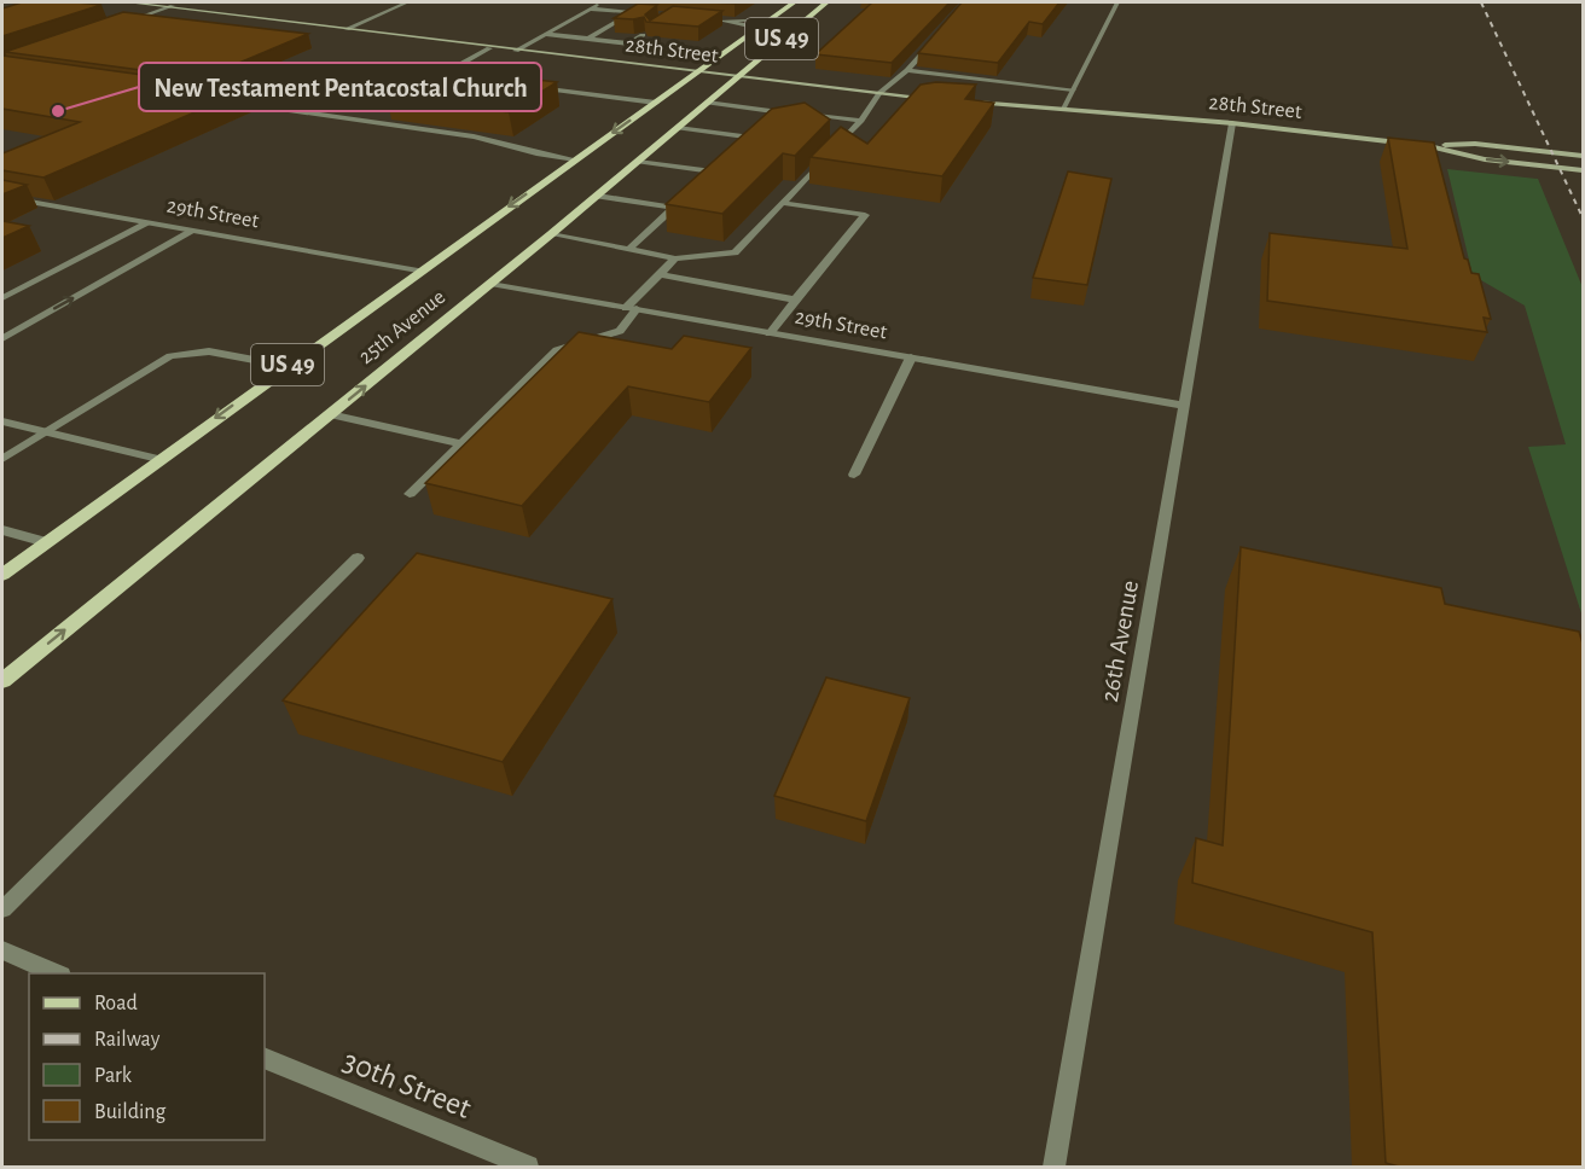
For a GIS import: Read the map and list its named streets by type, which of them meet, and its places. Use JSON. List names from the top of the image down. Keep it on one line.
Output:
{"streets":{"main road":["US 49","28th Street","25th Avenue"],"street":["29th Street","26th Avenue","30th Street"]},"crossings":[["28th Street","25th Avenue"],["28th Street","26th Avenue"],["29th Street","25th Avenue"],["29th Street","26th Avenue"]],"places":["New Testament Pentacostal Church"],"legend":["Road","Railway","Park","Building"]}
